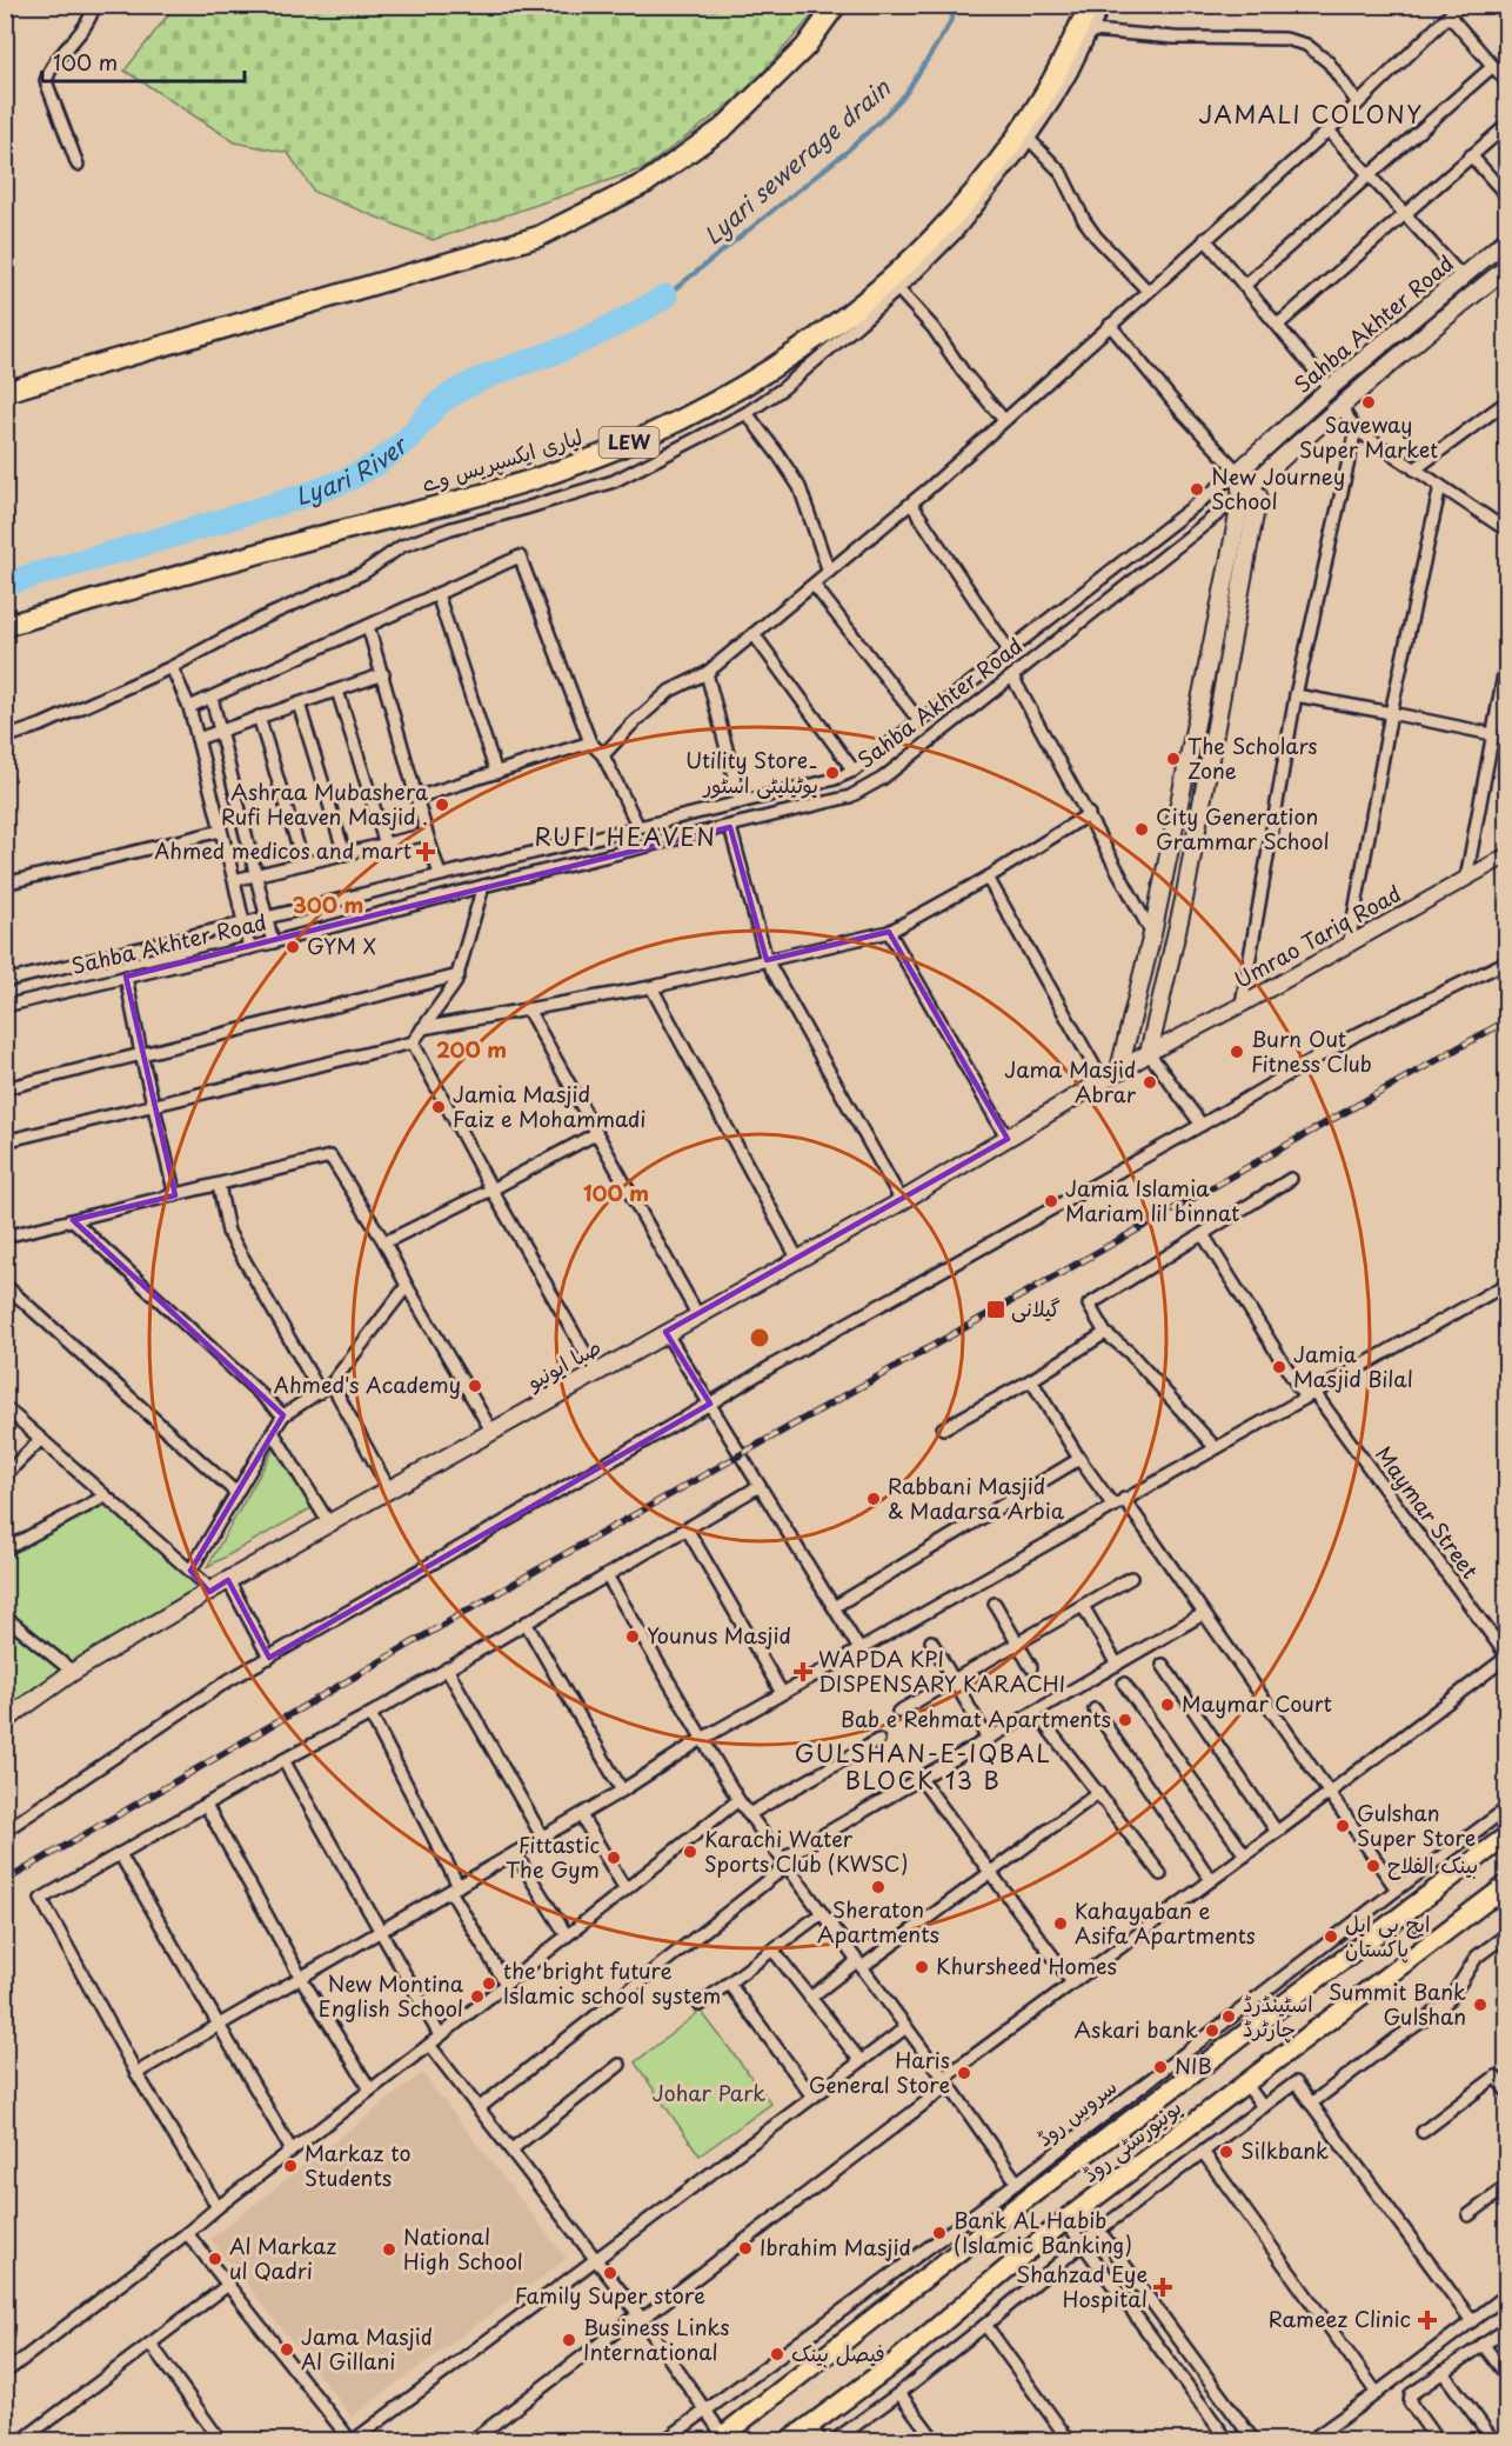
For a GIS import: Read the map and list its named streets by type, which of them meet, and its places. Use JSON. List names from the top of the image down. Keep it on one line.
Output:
{"streets":{"highway":["LEW","لیاری ایکسپریس وے"],"main road":["Sahba Akhter Road","صبا ایونیو","یونیورسٹی روڈ"],"street":["Umrao Tariq Road","Maymar Street","سروس روڈ"]},"crossings":[["Umrao Tariq Road","صبا ایونیو"]],"districts":["JAMALI COLONY","RUFI HEAVEN","GULSHAN-E-IQBAL BLOCK 13 B"],"water":["Lyari sewerage drain","Lyari River"],"parks":["Johar Park"],"places":{"other":["Saveway Super Market","New Journey School","The Scholars Zone","Utility Store۔ یوٹیلیٹی اسٹور","Ashraa Mubashera Rufi Heaven Masjid .","City Generation Grammar School","GYM X","Burn Out Fitness Club","Jama Masjid Abrar","Jamia Masjid Faiz e Mohammadi","Jamia Islamia Mariam lil binnat","Jamia Masjid Bilal","Ahmed's Academy","Rabbani Masjid & Madarsa Arbia","Younus Masjid","Maymar Court","Bab e Rehmat Apartments","Gulshan Super Store","Karachi Water Sports Club (KWSC)","Fittastic The Gym","بینک الفلاح","Sheraton Apartments","Kahayaban e Asifa Apartments","ایچ بی ایل پاکستان","Khursheed Homes","the bright future Islamic school system","New Montina English School","Summit Bank Gulshan","اسٹینڈرڈ چارٹرڈ","Askari bank","NIB","Haris General Store","Silkbank","Markaz to Students","Bank AL Habib (Islamic Banking)","Ibrahim Masjid","National High School","Al Markaz ul Qadri","Family Super store","Business Links International","Jama Masjid Al Gillani","فیصل بینک"],"health":["Ahmed medicos and mart","WAPDA KPI DISPENSARY KARACHI","Shahzad Eye Hospital","Rameez Clinic"],"transit":["گیلانی"]},"scale_bar":"100 m","rings":["300 m","200 m","100 m"]}
